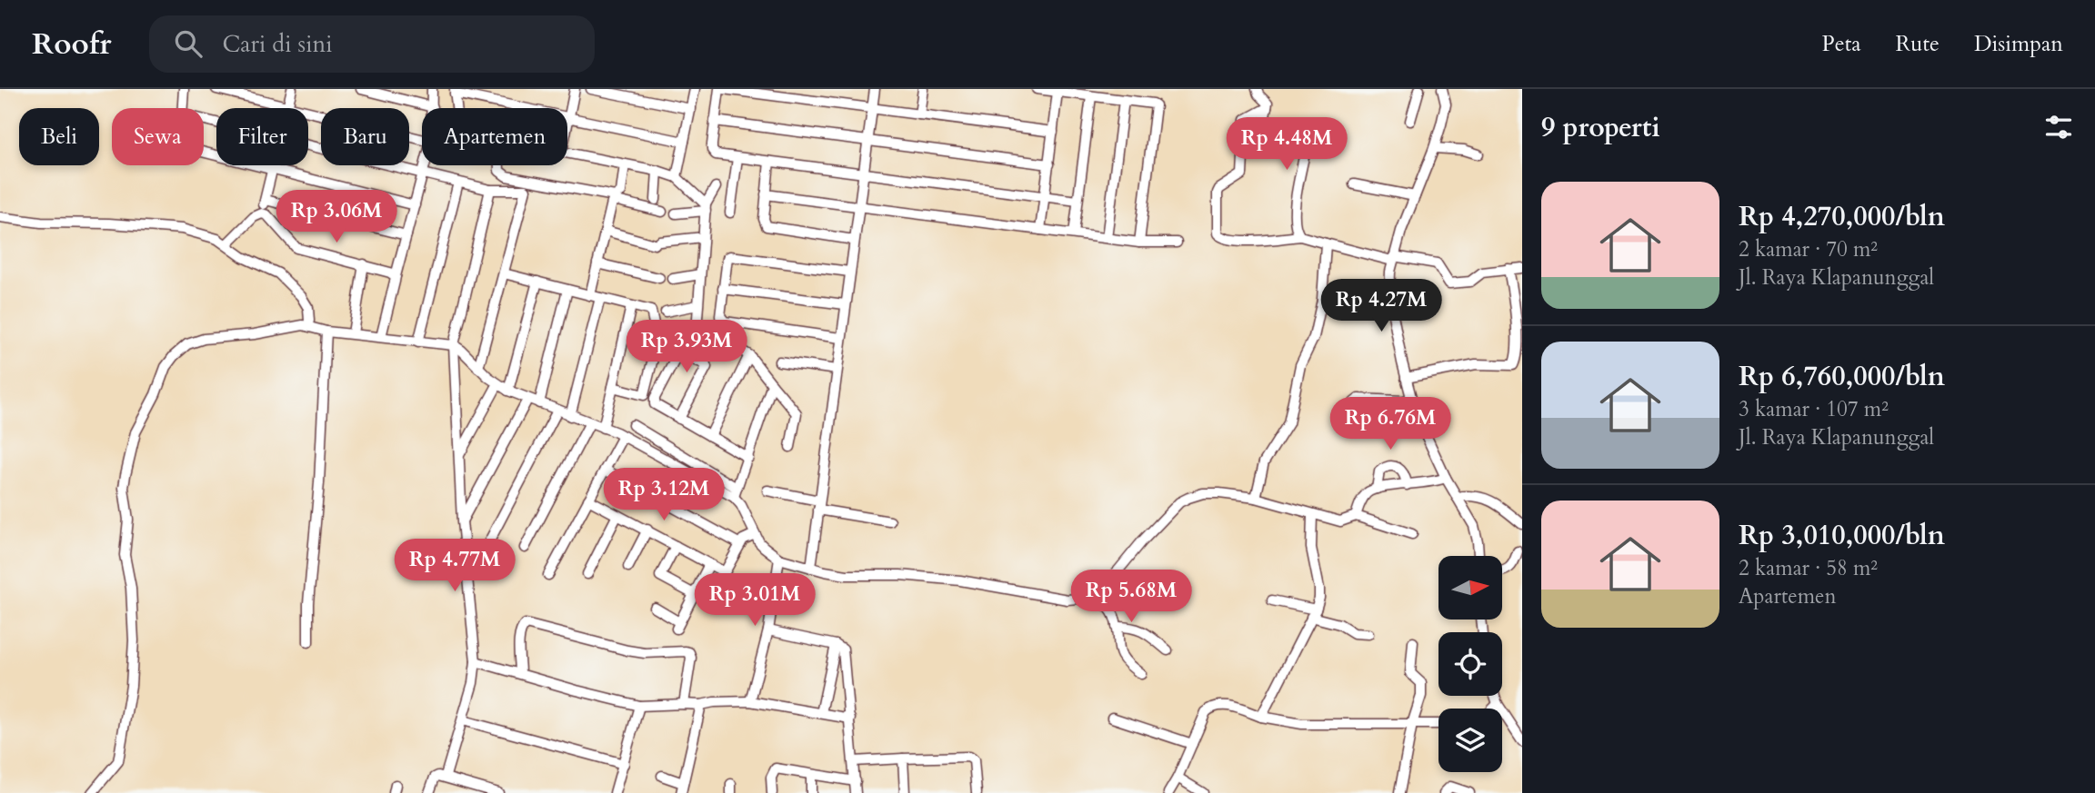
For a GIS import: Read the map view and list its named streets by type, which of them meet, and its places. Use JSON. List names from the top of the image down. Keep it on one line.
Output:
{"north":"right","page":{"header":"Roofr","search":"Cari di sini","nav":["Peta","Rute","Disimpan"],"heading":"9 properti","chip":["Beli","Sewa","Filter","Baru","Apartemen"],"price":["Rp 4.48M","Rp 3.06M","Rp 4.27M","Rp 3.93M","Rp 6.76M","Rp 3.12M","Rp 4.77M","Rp 5.68M","Rp 3.01M"],"list":[{"name":"Rp 4,270,000/bln","note":"2 kamar · 70 m² · Jl. Raya Klapanunggal"},{"name":"Rp 6,760,000/bln","note":"3 kamar · 107 m² · Jl. Raya Klapanunggal"},{"name":"Rp 3,010,000/bln","note":"2 kamar · 58 m² · Apartemen"}]}}
